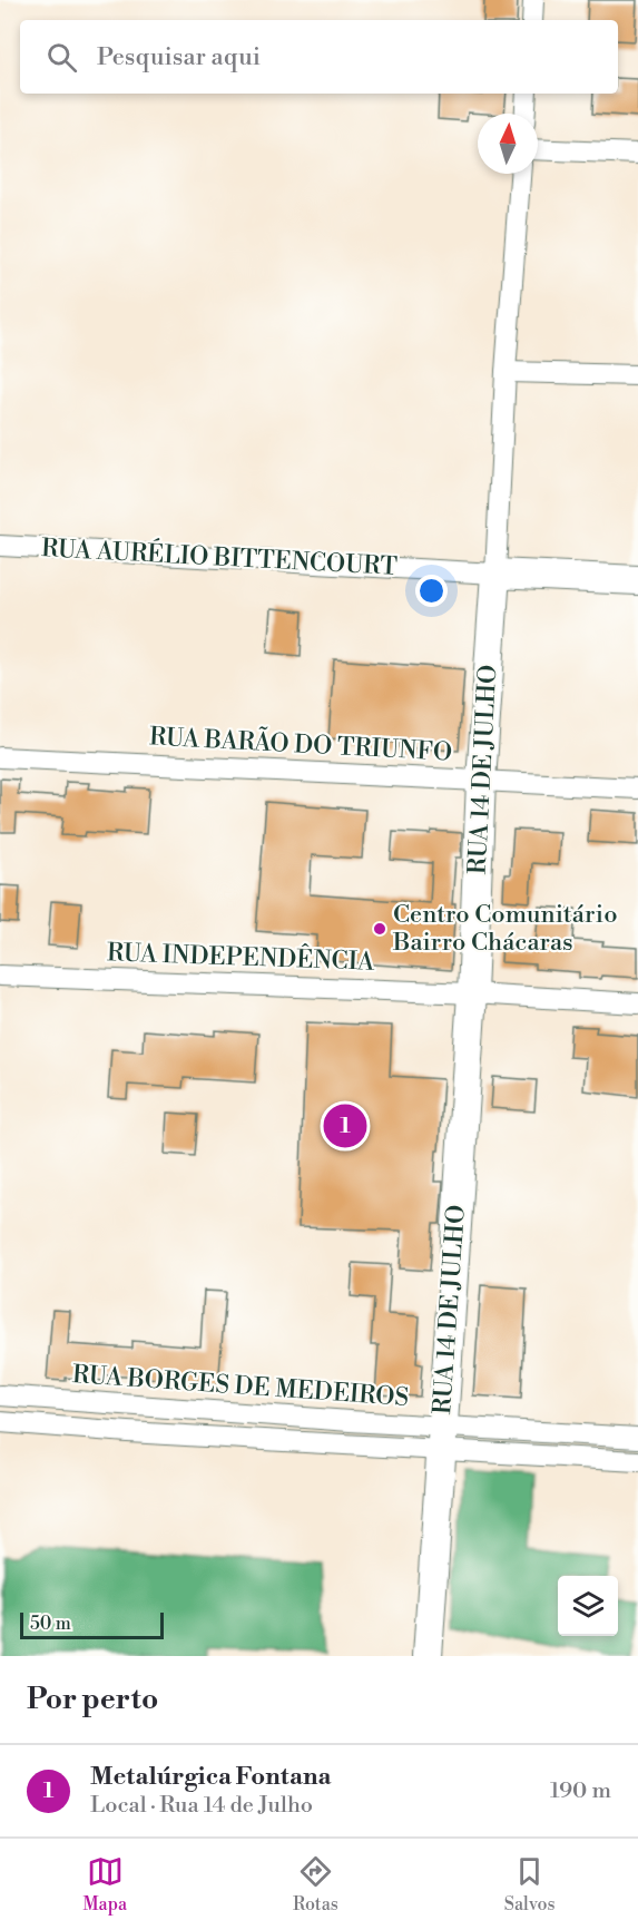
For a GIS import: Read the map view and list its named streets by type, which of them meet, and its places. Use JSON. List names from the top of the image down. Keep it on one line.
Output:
{"streets":{"street":["RUA AURÉLIO BITTENCOURT","RUA BARÃO DO TRIUNFO","RUA 14 DE JULHO","RUA INDEPENDÊNCIA","RUA BORGES DE MEDEIROS"]},"crossings":[["RUA AURÉLIO BITTENCOURT","RUA 14 DE JULHO"],["RUA BARÃO DO TRIUNFO","RUA 14 DE JULHO"],["RUA 14 DE JULHO","RUA INDEPENDÊNCIA"],["RUA 14 DE JULHO","RUA BORGES DE MEDEIROS"]],"places":["Centro Comunitário Bairro Chácaras"],"scale_bar":"50 m","north":"top","page":{"search":"Pesquisar aqui","pins":"1","scale":"50 m","heading":"Por perto","list":[{"mark":"1","name":"Metalúrgica Fontana","note":"Local · Rua 14 de Julho","value":"190 m"}],"nav":["Mapa","Rotas","Salvos"]}}
